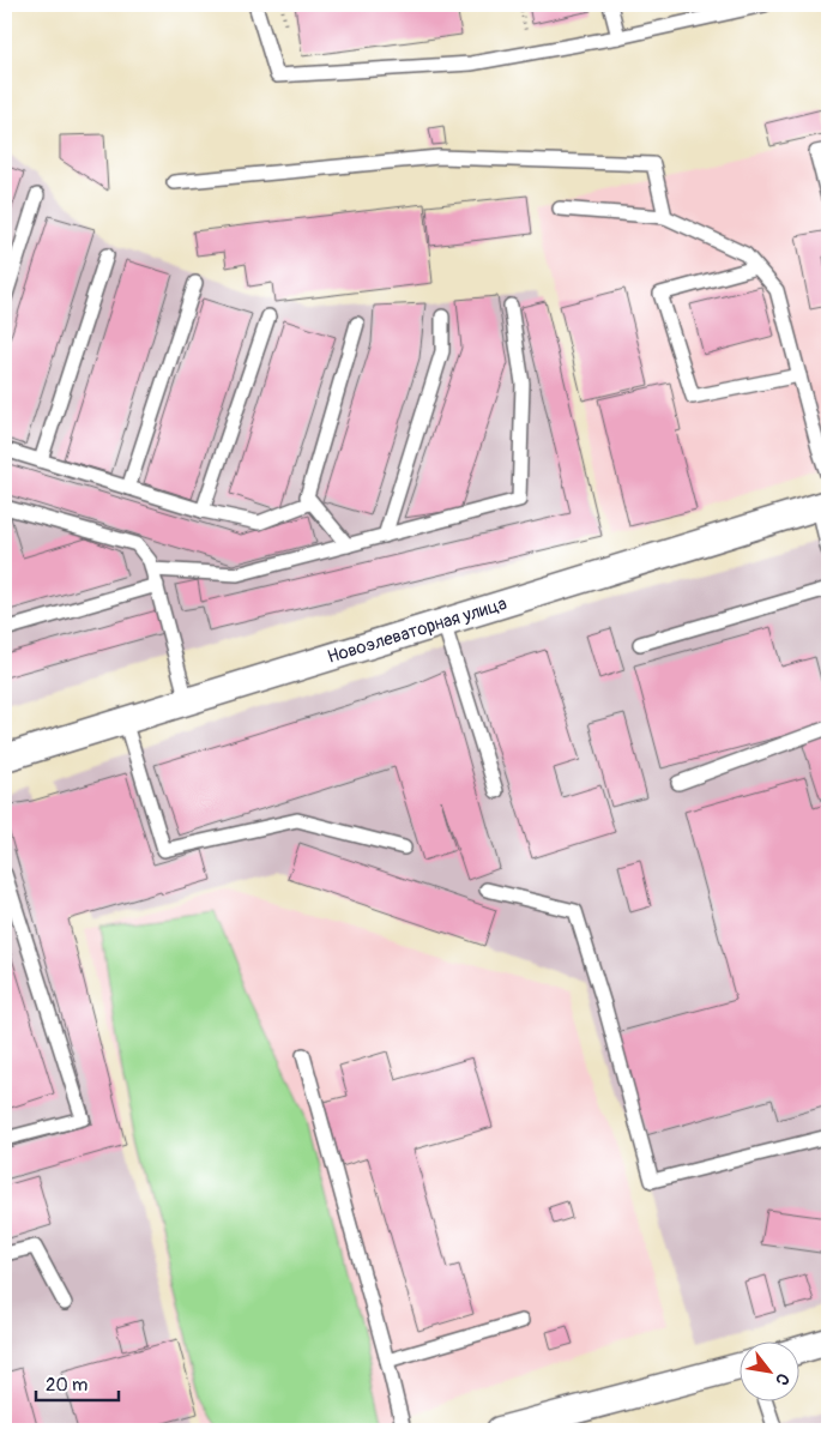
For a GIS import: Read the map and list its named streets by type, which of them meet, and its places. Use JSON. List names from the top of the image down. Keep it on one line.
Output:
{"streets":{"street":["Новоэлеваторная улица"]},"scale_bar":"20 m","north":"bottom right"}
